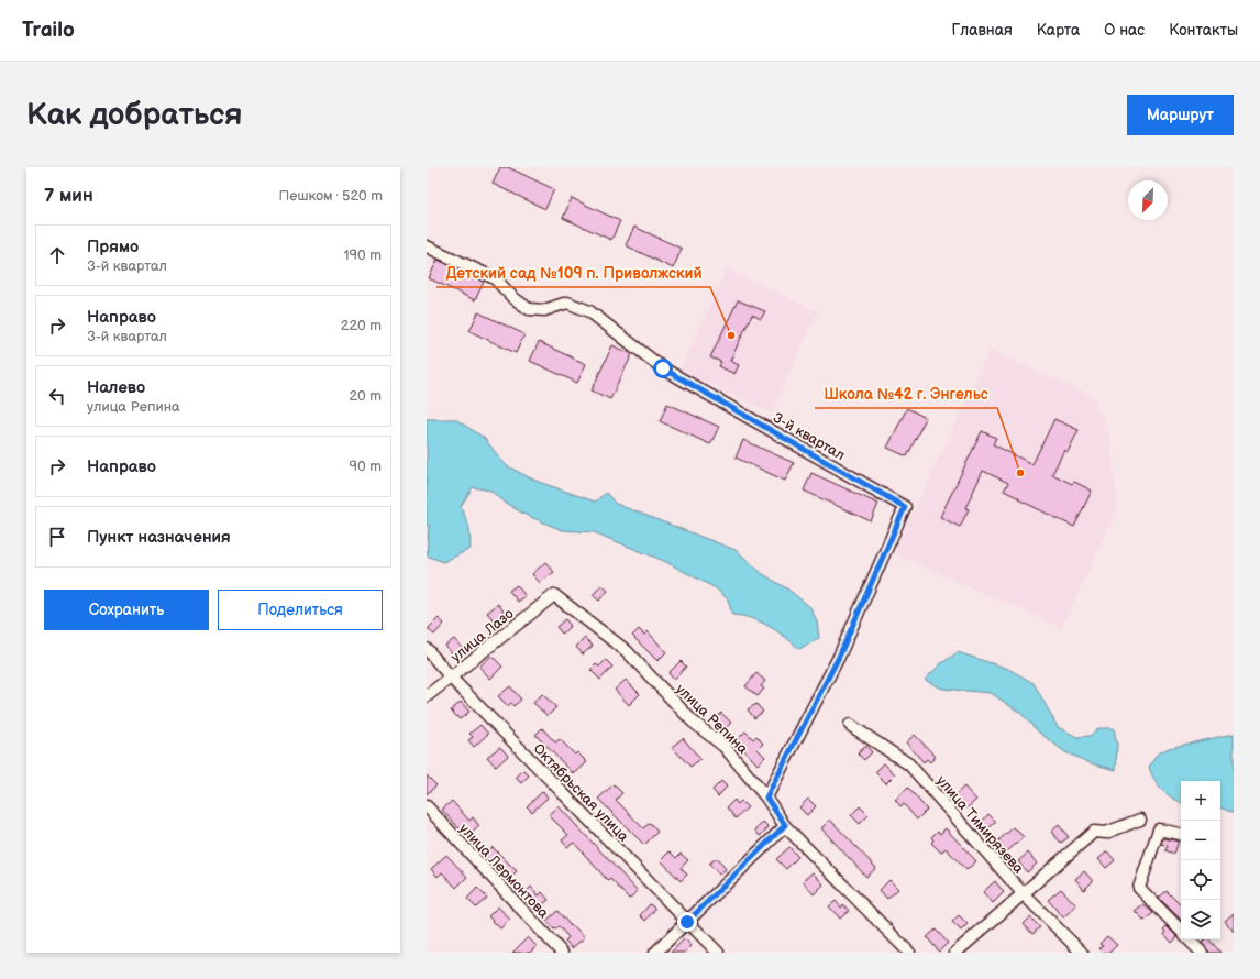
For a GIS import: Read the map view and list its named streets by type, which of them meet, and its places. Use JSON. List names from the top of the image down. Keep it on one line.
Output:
{"streets":{"street":["3-й квартал","улица Лазо","улица Репина","Октябрьская улица","улица Тимирязева","улица Лермонтова"]},"crossings":[["3-й квартал","улица Репина"],["улица Лазо","улица Репина"],["улица Лазо","Октябрьская улица"]],"places":["Детский сад №109 п. Приволжский","Школа №42 г. Энгельс"],"north":"bottom left","page":{"header":"Trailo","nav":["Главная","Карта","О нас","Контакты"],"buttons":["Маршрут",["Сохранить","Поделиться"]],"title":"Как добраться","heading":["7 мин","Пешком · 520 m"],"list":[["Прямо","3-й квартал","190 m"],["Направо","3-й квартал","220 m"],["Налево","улица Репина","20 m"],["Направо","90 m"],"Пункт назначения"],"map_buttons":["+","−"]}}
